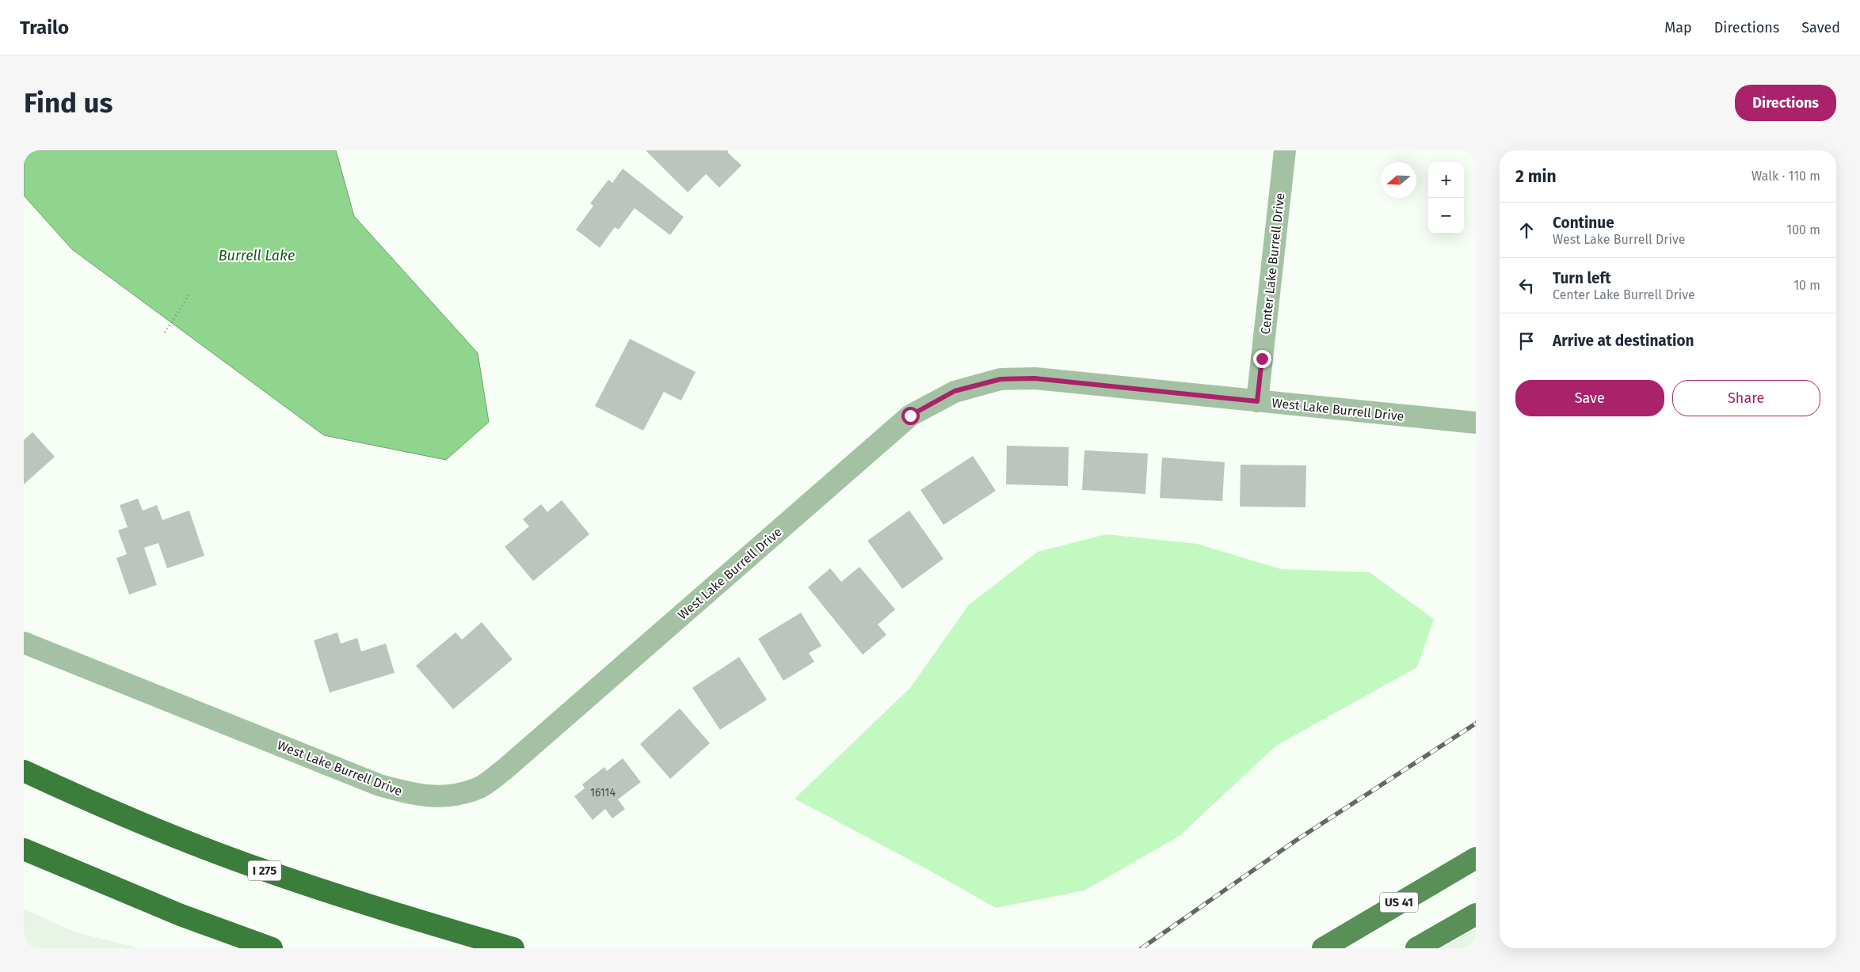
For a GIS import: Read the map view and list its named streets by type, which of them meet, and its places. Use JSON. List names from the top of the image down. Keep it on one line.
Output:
{"streets":{"highway":["I 275"],"main road":["US 41"],"street":["Center Lake Burrell Drive","West Lake Burrell Drive"]},"crossings":[["Center Lake Burrell Drive","West Lake Burrell Drive"]],"water":["Burrell Lake"],"house_numbers":["16114"],"north":"left","page":{"header":"Trailo","nav":["Map","Directions","Saved"],"buttons":["Directions",["Save","Share"]],"title":"Find us","heading":["2 min","Walk · 110 m"],"map_buttons":["+","−"],"list":[["Continue","West Lake Burrell Drive","100 m"],["Turn left","Center Lake Burrell Drive","10 m"],"Arrive at destination"]}}
